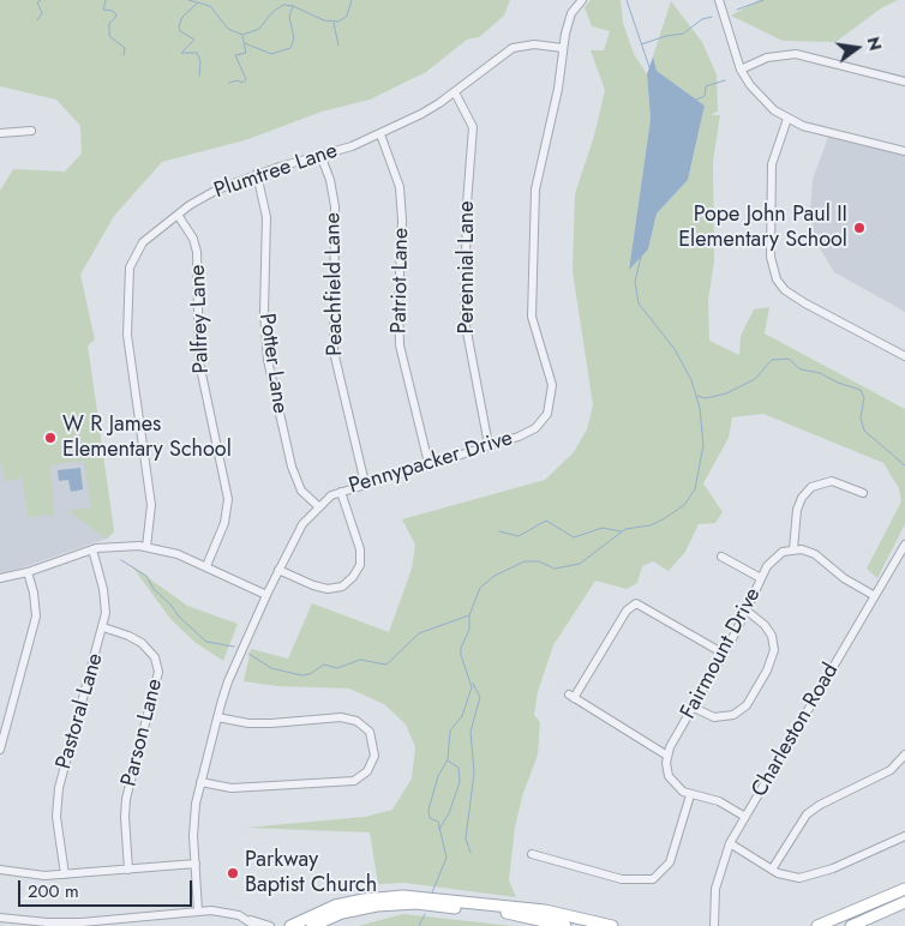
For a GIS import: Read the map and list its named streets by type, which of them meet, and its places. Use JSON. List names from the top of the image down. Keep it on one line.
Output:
{"streets":{"street":["Plumtree Lane","Perennial Lane","Patriot Lane","Peachfield Lane","Palfrey Lane","Potter Lane","Pennypacker Drive","Fairmount Drive","Pastoral Lane","Charleston Road","Parson Lane"]},"crossings":[["Plumtree Lane","Perennial Lane"],["Plumtree Lane","Patriot Lane"],["Plumtree Lane","Peachfield Lane"],["Plumtree Lane","Palfrey Lane"],["Plumtree Lane","Potter Lane"],["Plumtree Lane","Pennypacker Drive"],["Perennial Lane","Pennypacker Drive"],["Patriot Lane","Pennypacker Drive"],["Peachfield Lane","Pennypacker Drive"],["Potter Lane","Pennypacker Drive"],["Pastoral Lane","Parson Lane"]],"places":["Pope John Paul II Elementary School","W R James Elementary School","Parkway Baptist Church"],"scale_bar":"200 m","north":"right"}
